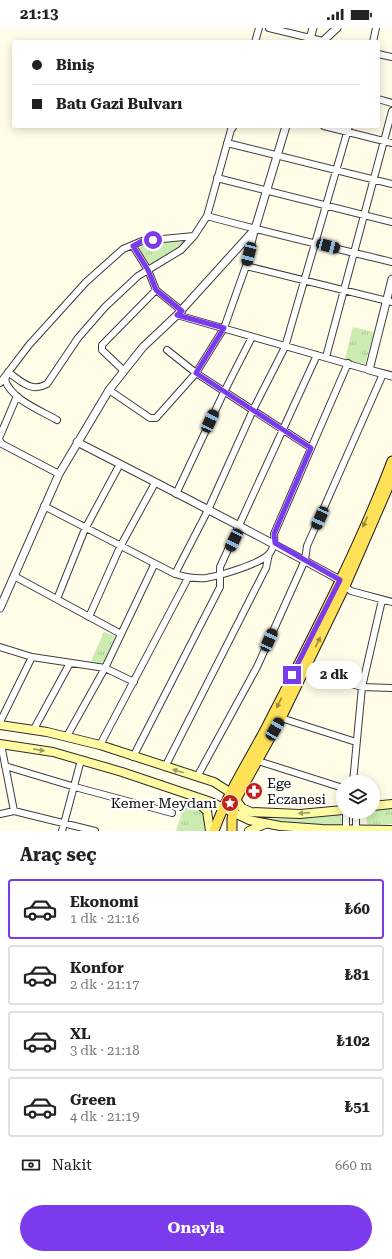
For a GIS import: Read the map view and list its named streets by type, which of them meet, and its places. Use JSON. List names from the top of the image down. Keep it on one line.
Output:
{"places":{"pharmacy":["Ege Eczanesi"],"place":["Kemer Meydanı"]},"page":{"status":"21:13","banner":["Biniş","Batı Gazi Bulvarı"],"bubble":"2 dk","heading":"Araç seç","list":[{"name":"Ekonomi","note":"1 dk · 21:16","value":"₺60"},{"name":"Konfor","note":"2 dk · 21:17","value":"₺81"},{"name":"XL","note":"3 dk · 21:18","value":"₺102"},{"name":"Green","note":"4 dk · 21:19","value":"₺51"}],"pay":["Nakit","660 m"],"buttons":"Onayla"}}
